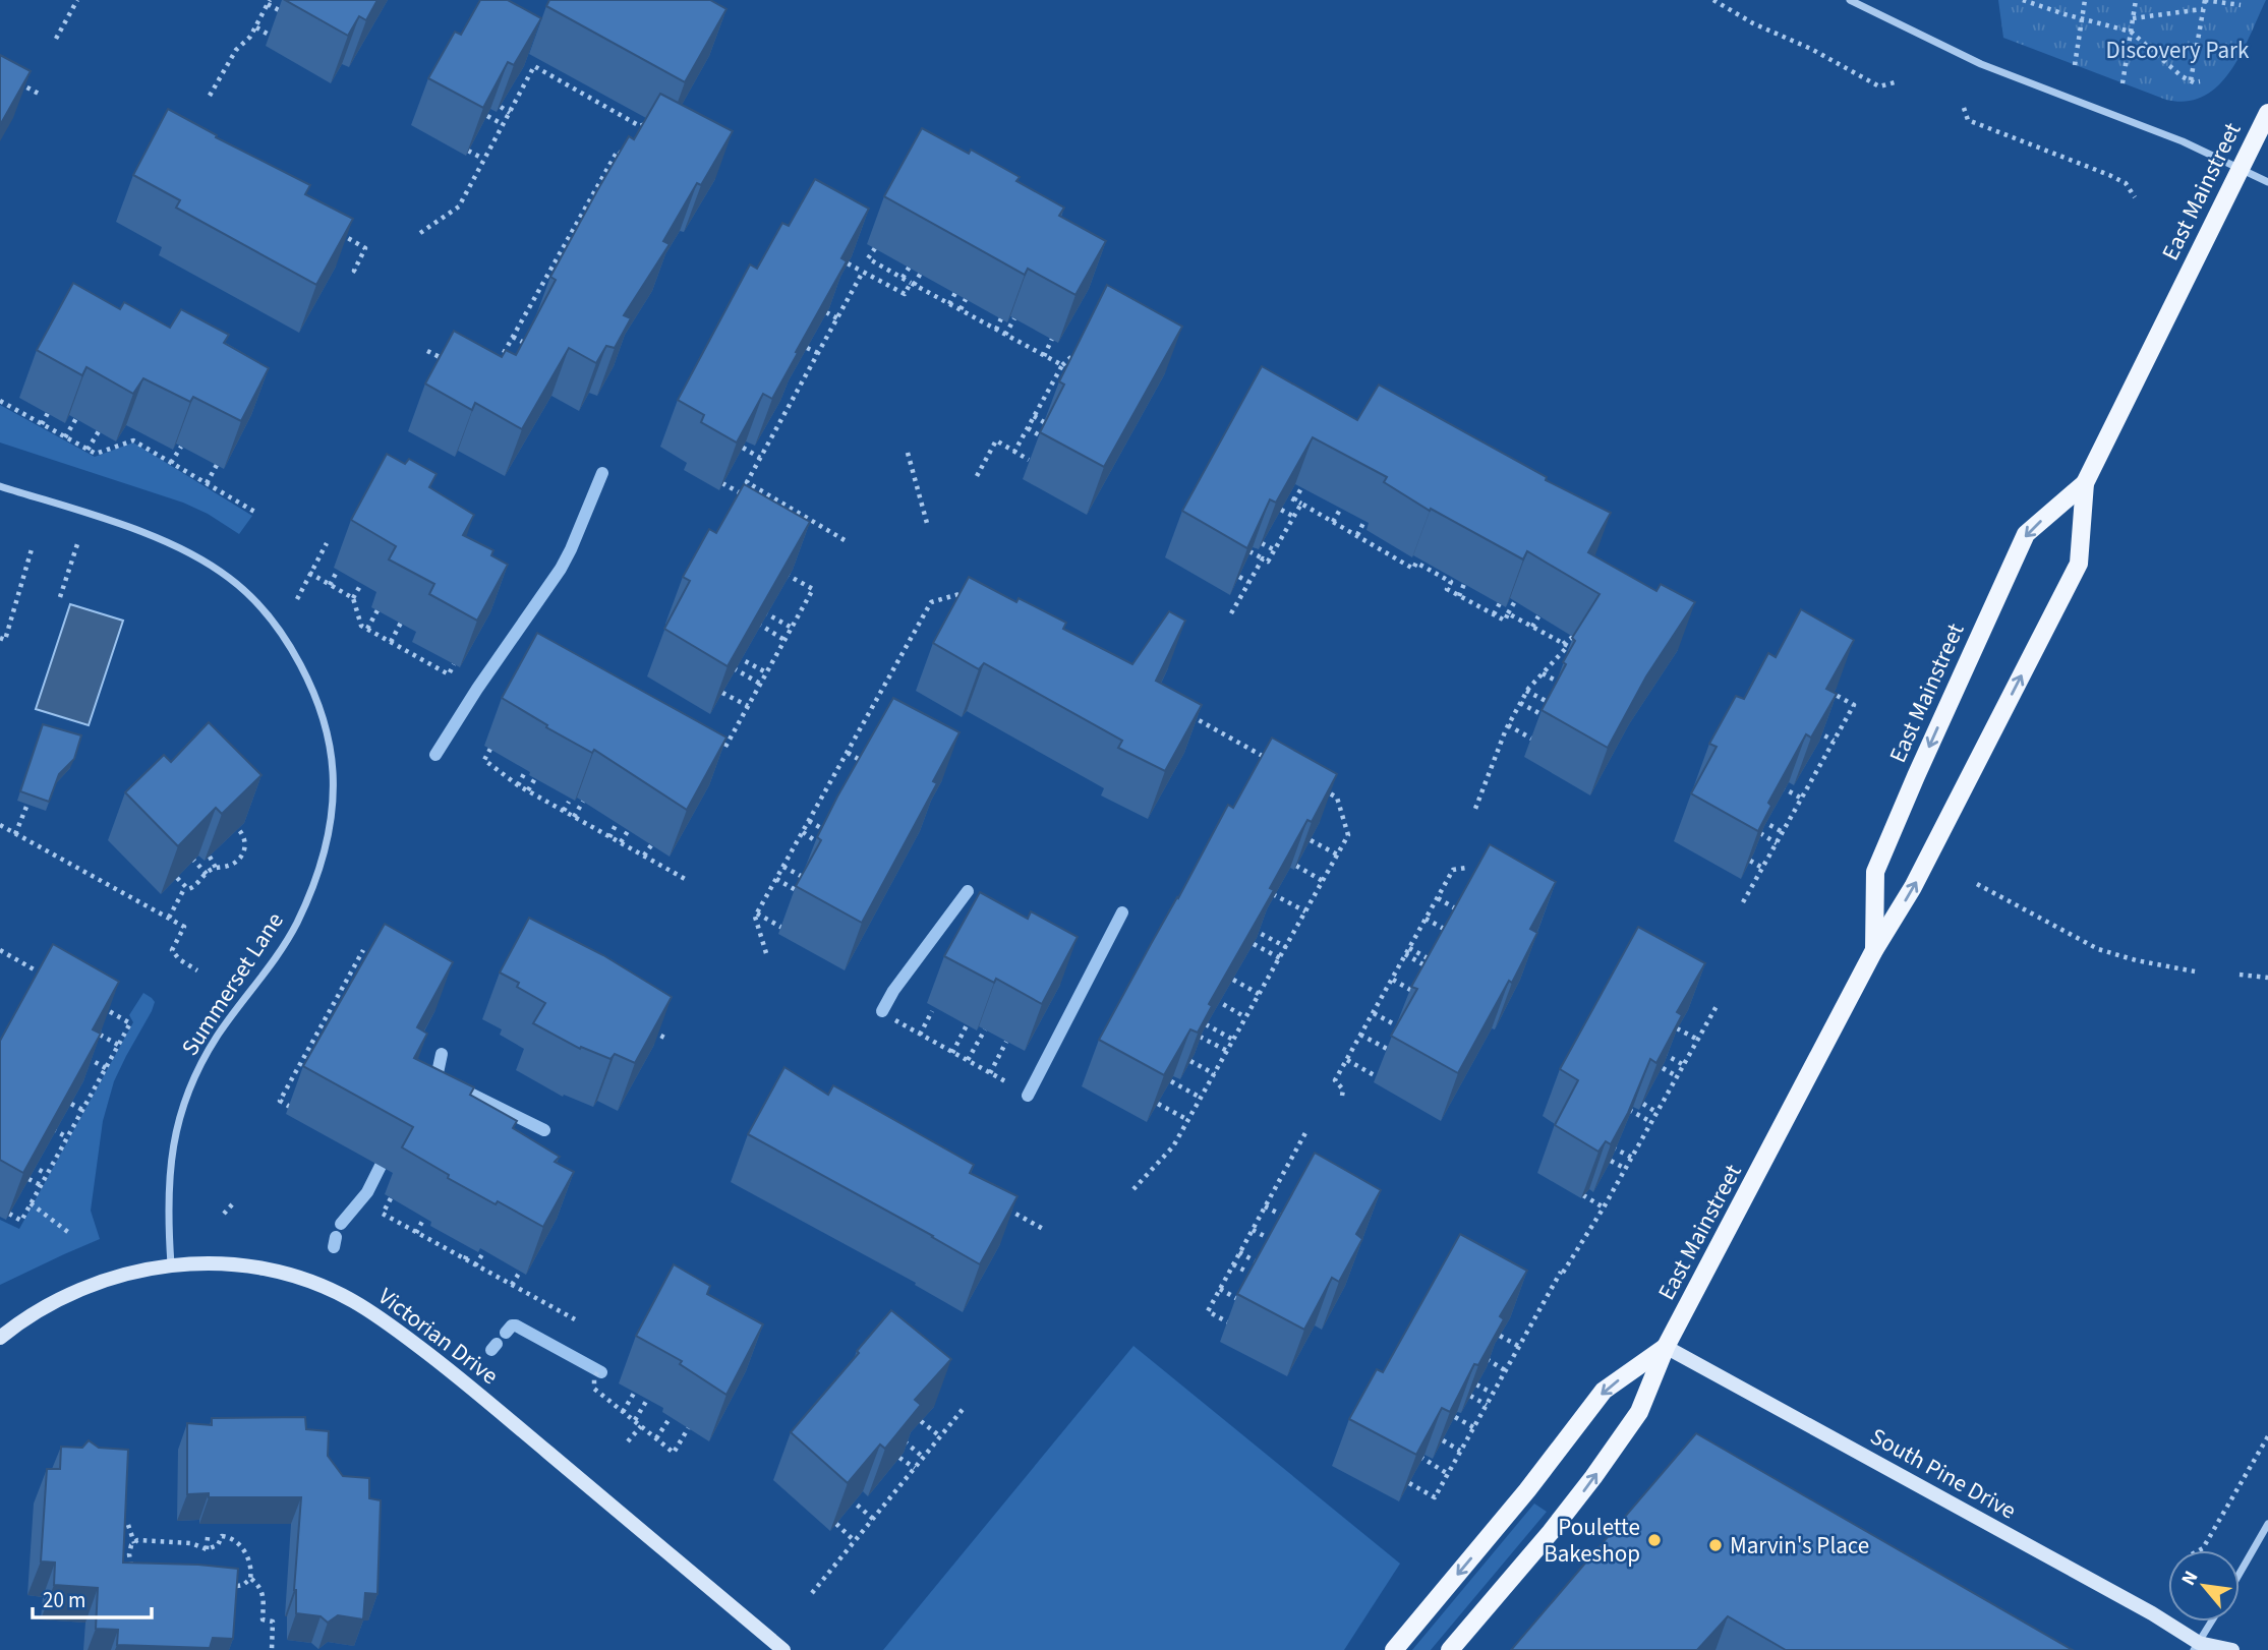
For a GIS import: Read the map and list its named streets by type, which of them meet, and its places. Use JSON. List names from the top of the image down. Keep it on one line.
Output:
{"streets":{"main road":["East Mainstreet"],"street":["Summerset Lane","Victorian Drive","South Pine Drive"]},"crossings":[["East Mainstreet","South Pine Drive"],["Summerset Lane","Victorian Drive"]],"parks":["Discovery Park"],"places":["Poulette Bakeshop","Marvin's Place"],"scale_bar":"20 m","north":"top left"}
